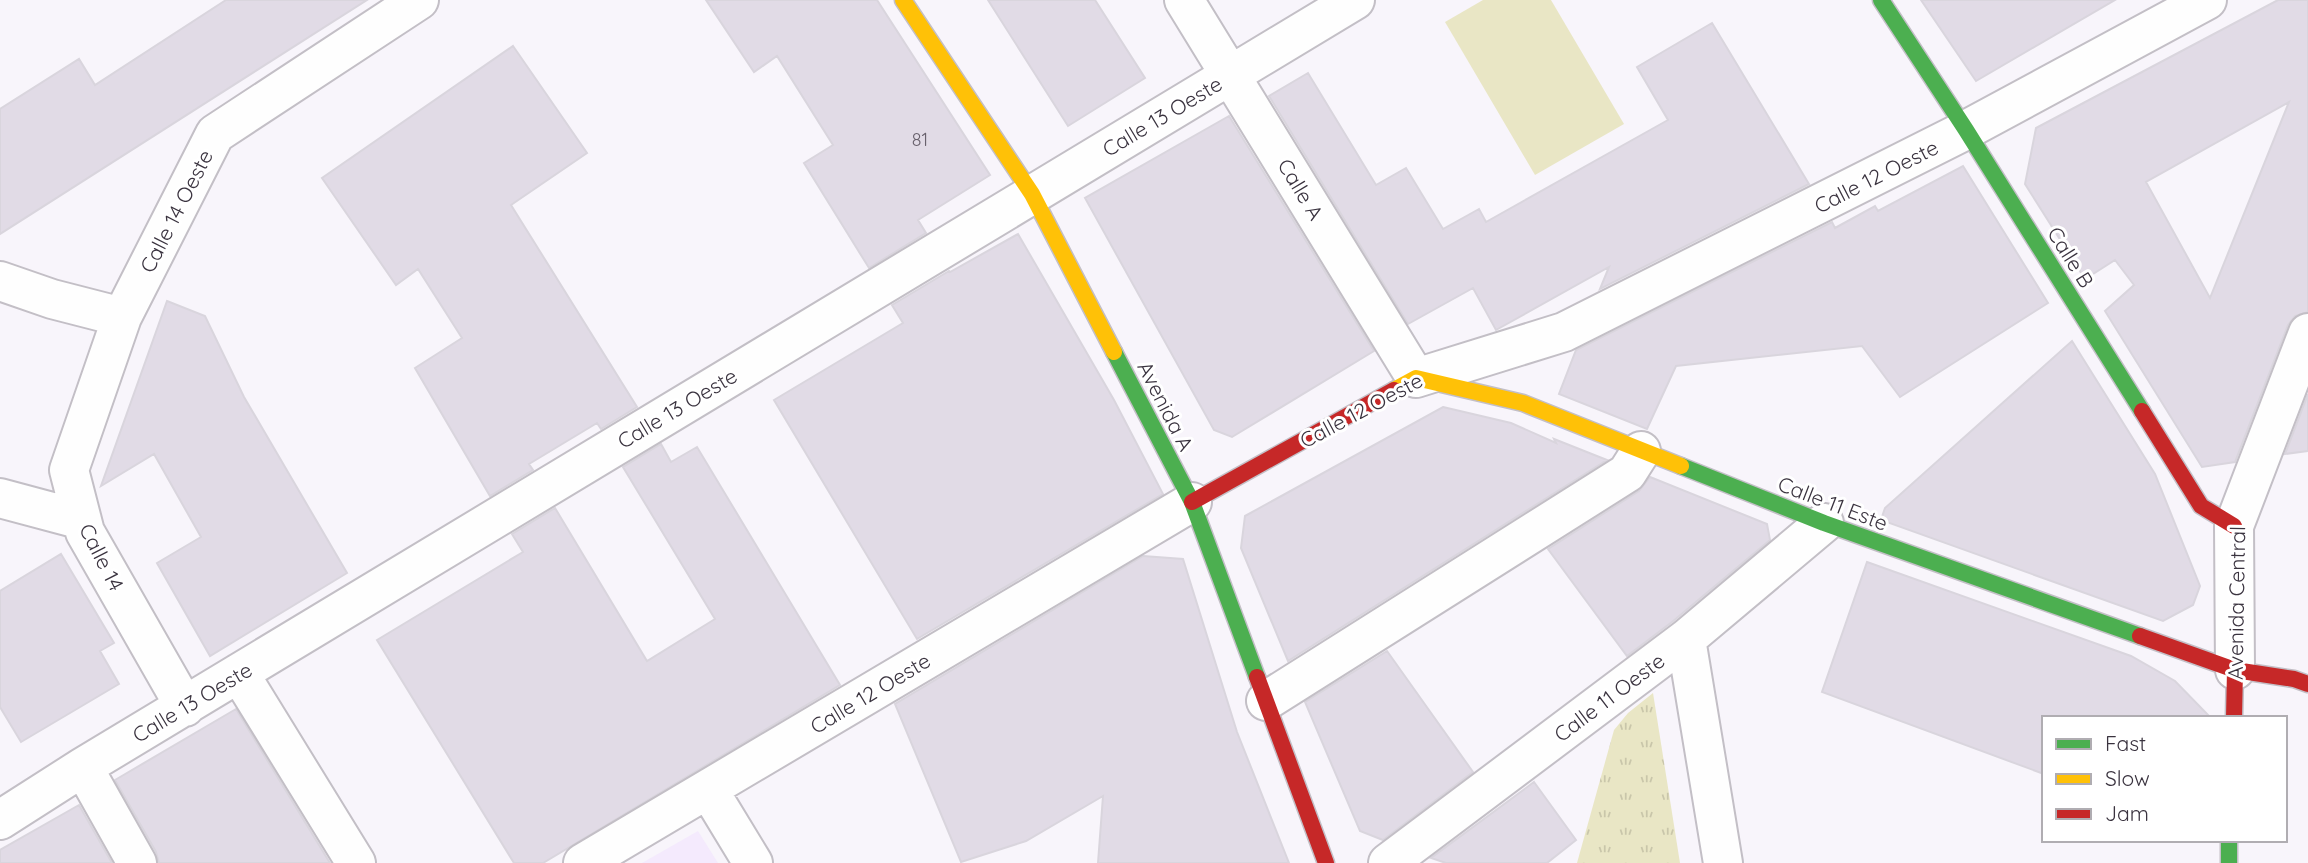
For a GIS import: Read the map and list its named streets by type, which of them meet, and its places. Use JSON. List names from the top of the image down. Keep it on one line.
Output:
{"streets":{"street":["Calle 13 Oeste","Calle 12 Oeste","Calle A","Calle 14 Oeste","Calle B","Avenida A","Calle 11 Este","Calle 14","Avenida Central","Calle 11 Oeste"]},"crossings":[["Calle 13 Oeste","Calle A"],["Calle 13 Oeste","Avenida A"],["Calle 13 Oeste","Calle 14"],["Calle 12 Oeste","Calle A"],["Calle 12 Oeste","Calle B"],["Calle 12 Oeste","Avenida A"],["Calle 12 Oeste","Calle 11 Este"],["Calle A","Calle 11 Este"],["Calle 14 Oeste","Calle 14"],["Calle B","Avenida Central"],["Calle 11 Este","Avenida Central"],["Calle 11 Este","Calle 11 Oeste"]],"house_numbers":["81"],"legend":["Fast","Slow","Jam"]}
